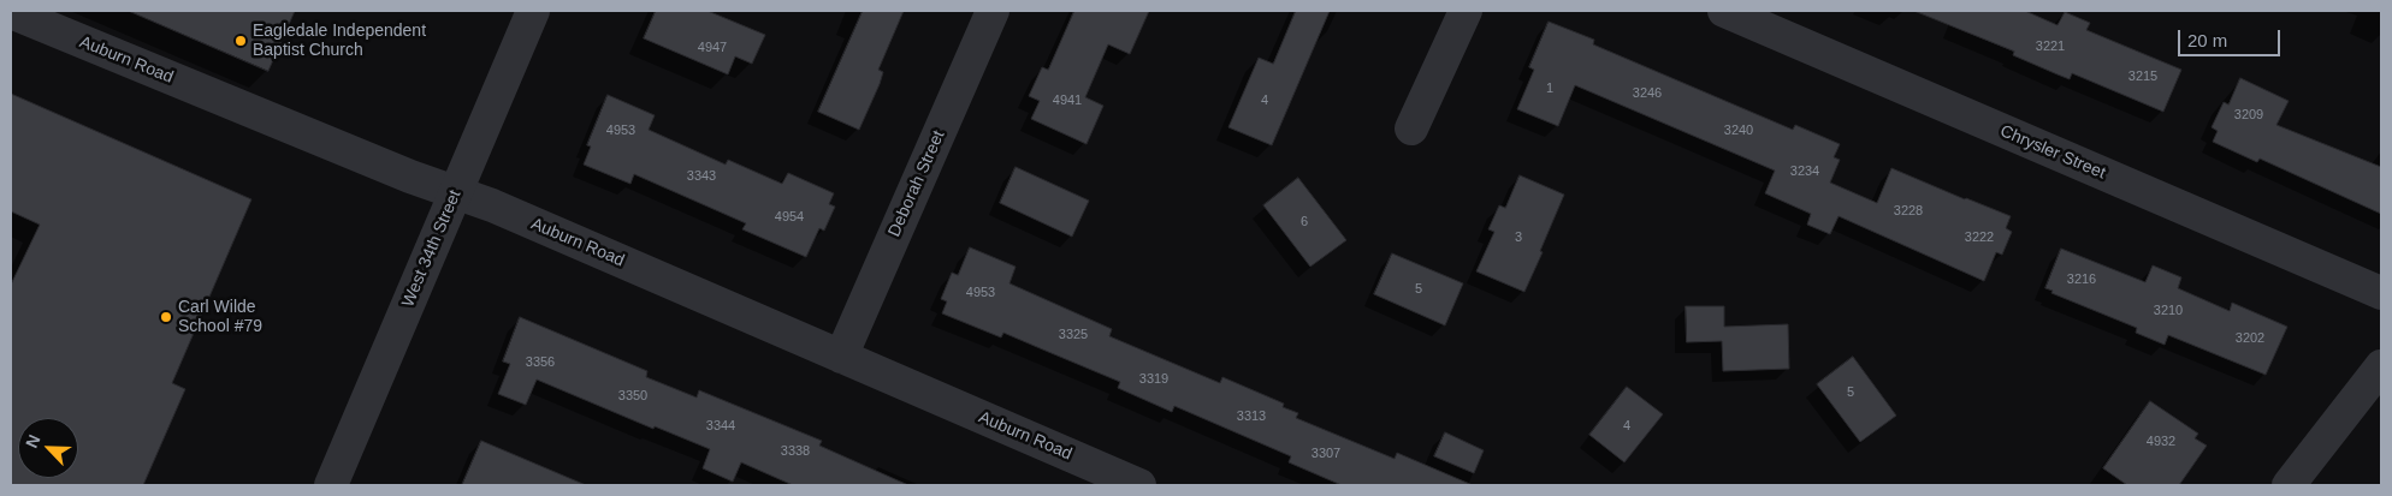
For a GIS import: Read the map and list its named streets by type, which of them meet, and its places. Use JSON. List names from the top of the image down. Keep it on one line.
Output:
{"streets":{"street":["Auburn Road","Chrysler Street","Deborah Street","West 34th Street"]},"crossings":[["Auburn Road","Deborah Street"],["Auburn Road","West 34th Street"]],"places":["Eagledale Independent Baptist Church","Carl Wilde School #79"],"house_numbers":["3221","4947","3215","1","3246","4941","4","3209","4953","3240","3234","3343","3228","4954","6","3","3222","3216","5","4953","3210","3325","3202","3356","3319","5","3350","3313","3344","4","4932","3338","3307"],"scale_bar":"20 m","north":"top left"}
